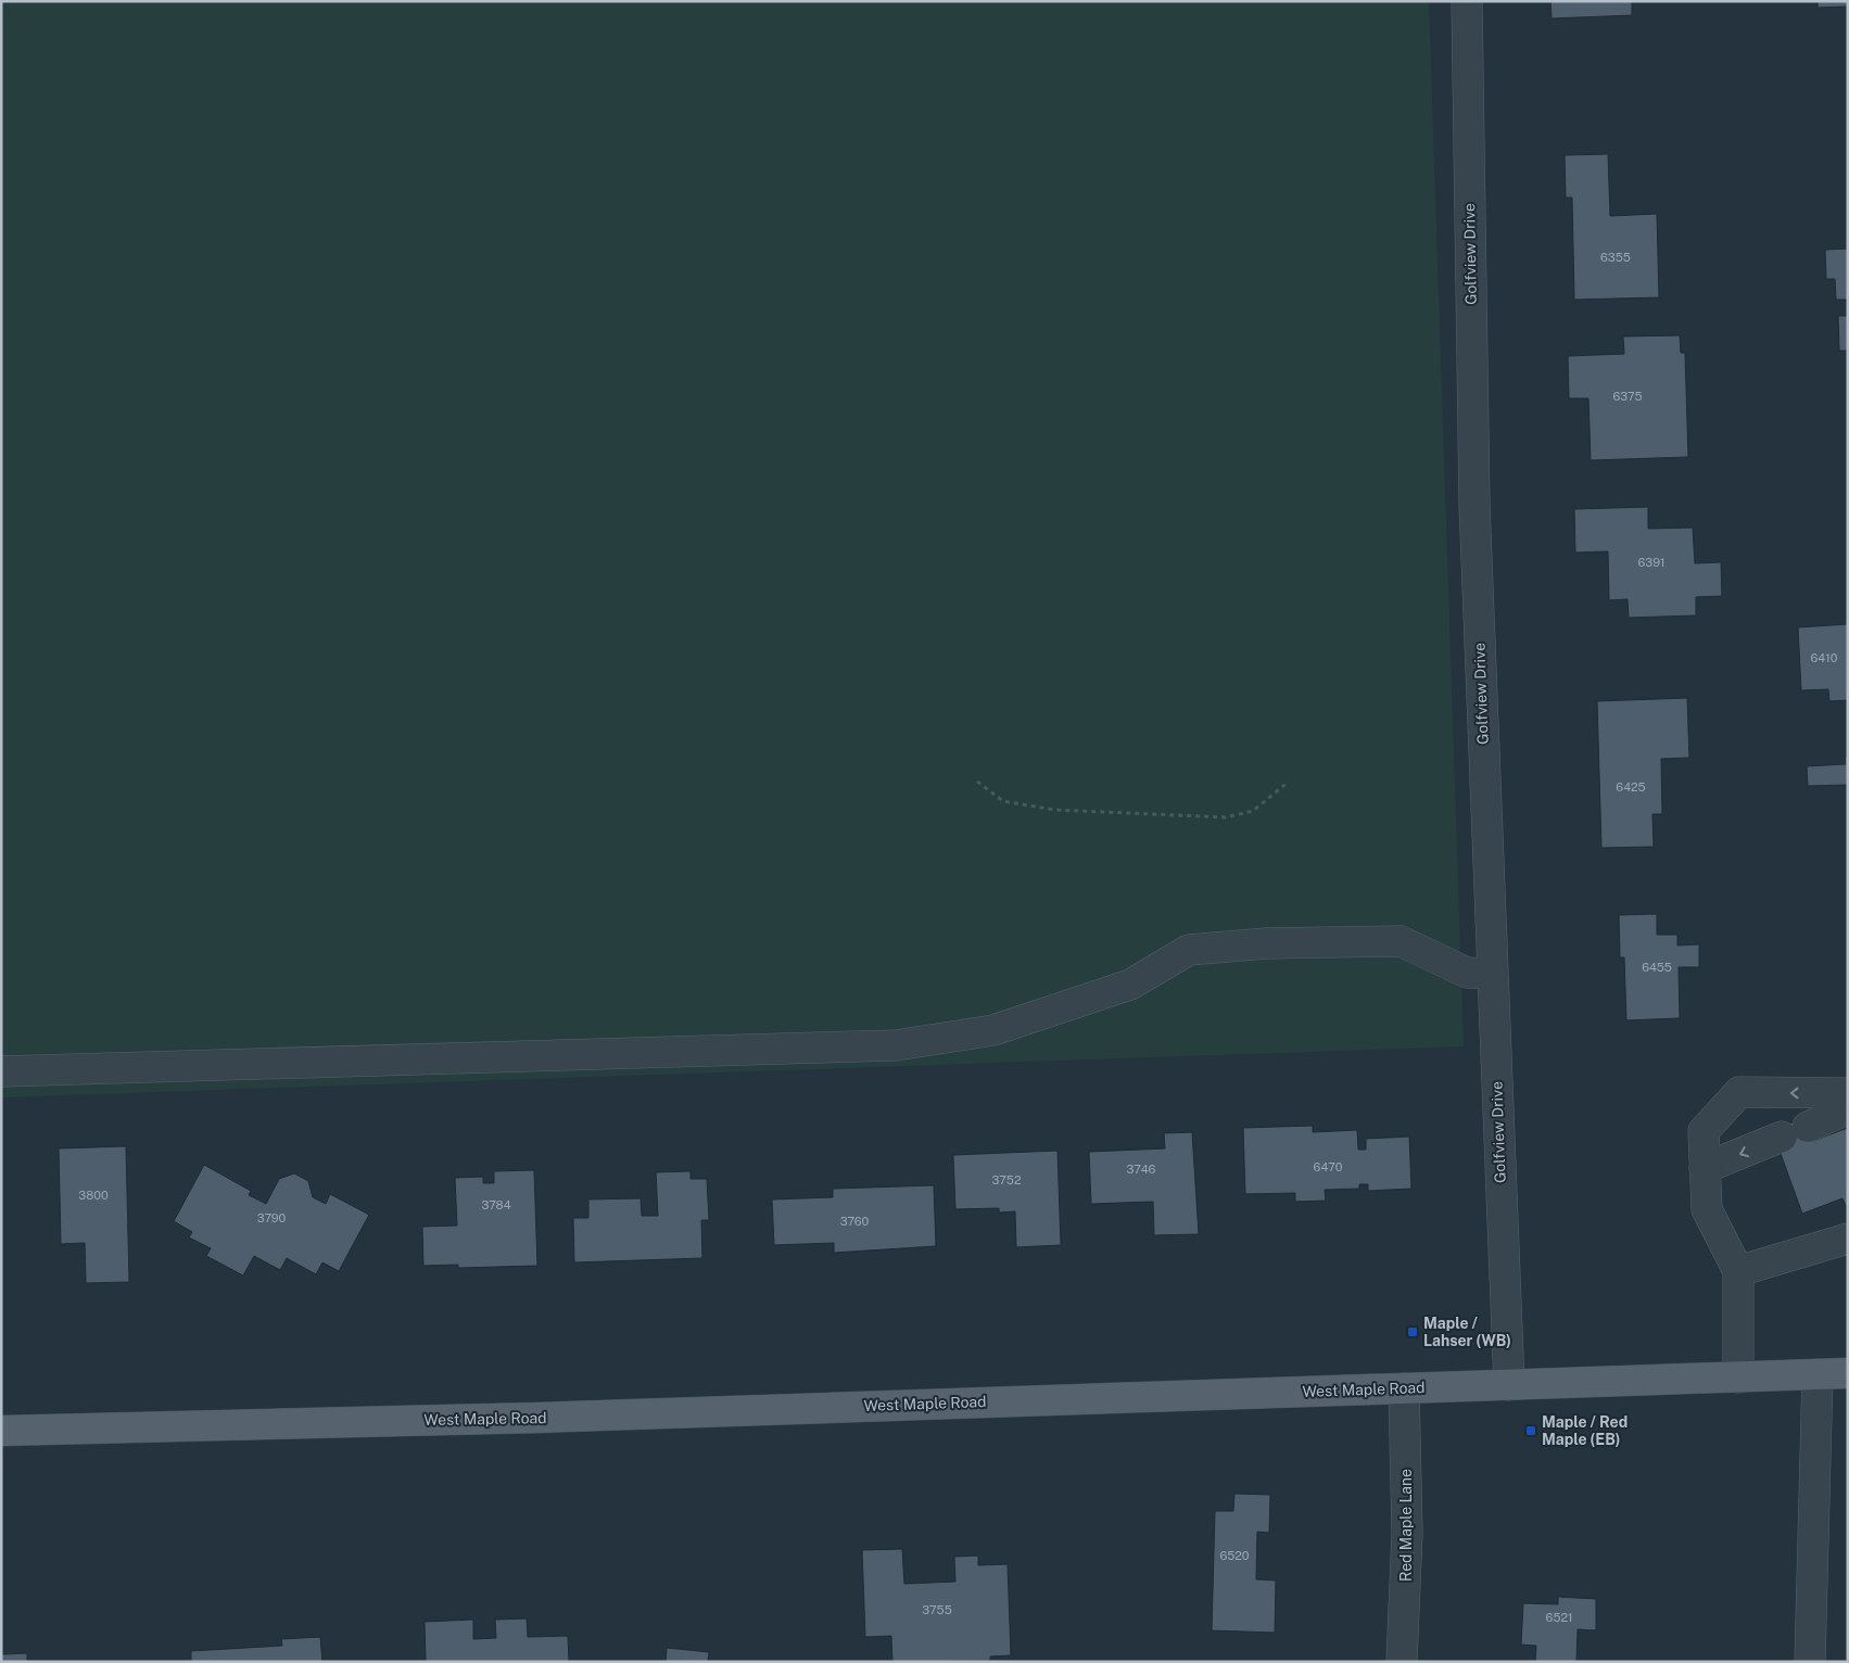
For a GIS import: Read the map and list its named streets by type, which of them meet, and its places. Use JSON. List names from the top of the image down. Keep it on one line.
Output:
{"streets":{"main road":["West Maple Road"],"street":["Golfview Drive","Red Maple Lane"]},"crossings":[["Golfview Drive","West Maple Road"],["West Maple Road","Red Maple Lane"]],"places":{"transit":["Maple / Lahser (WB)","Maple / Red Maple (EB)"]},"house_numbers":["6355","6375","6391","6410","6425","6455","6470","3746","3752","3800","3784","3790","3760","6520","3755","6521"]}
